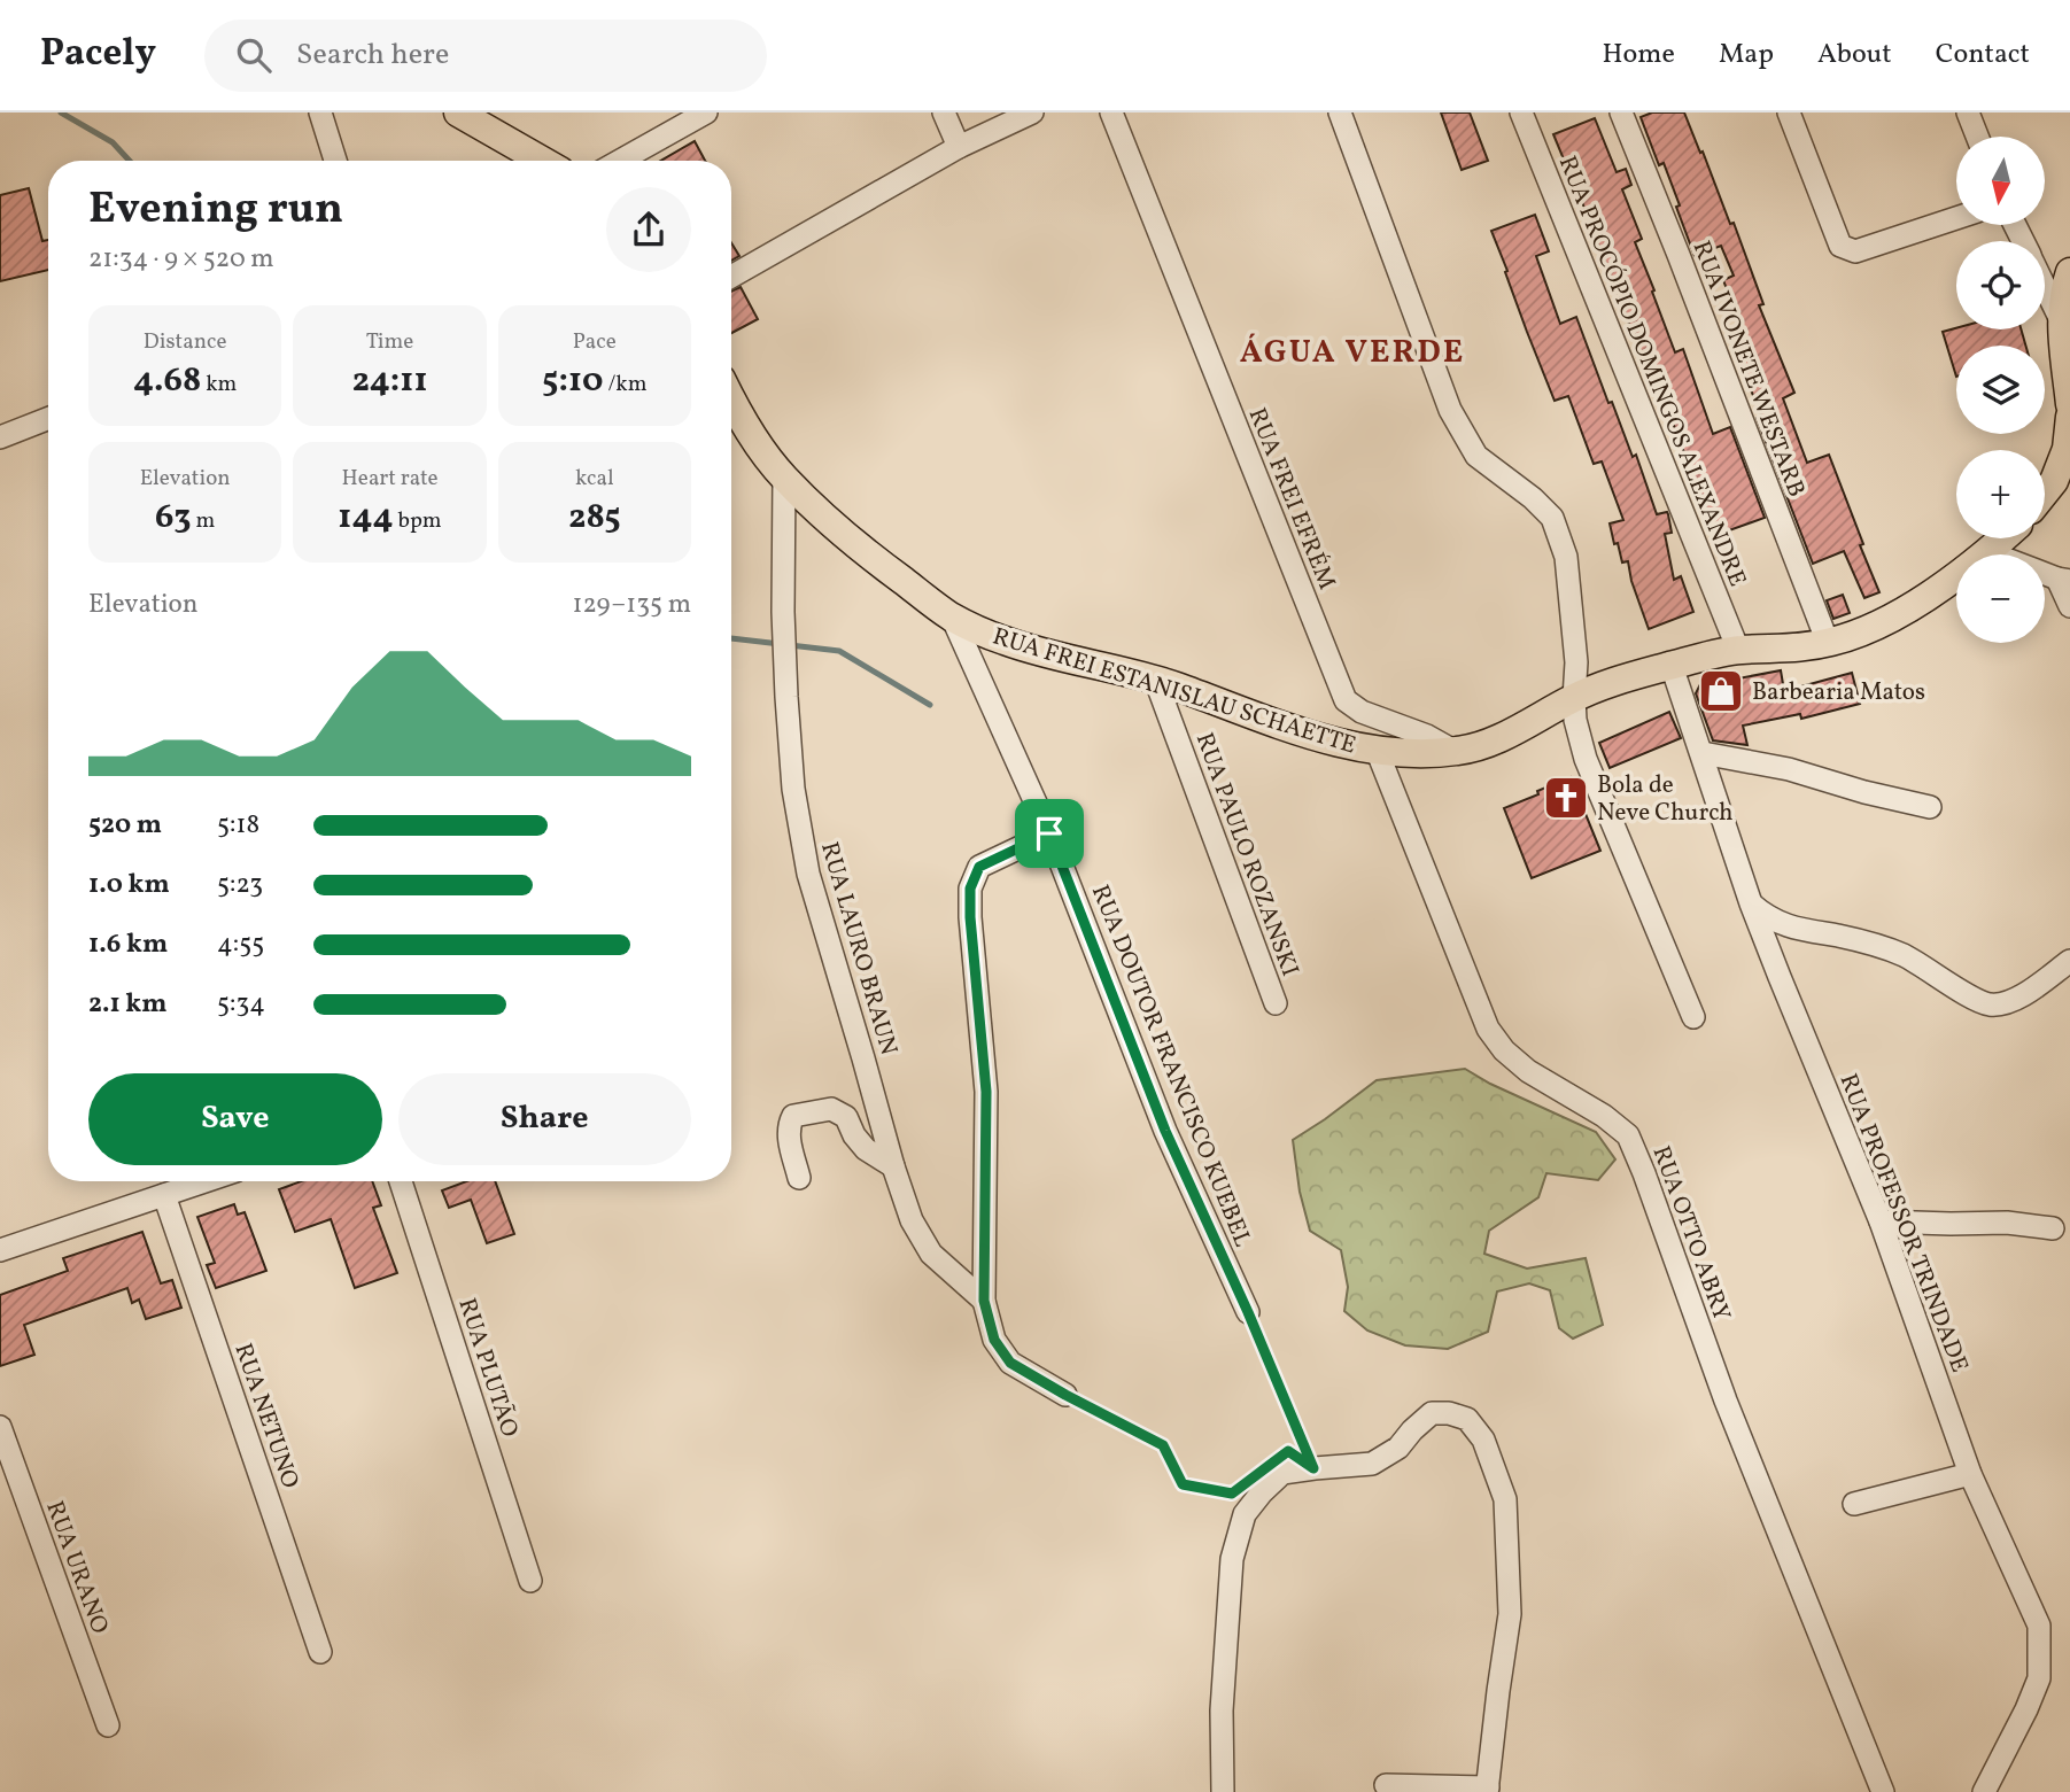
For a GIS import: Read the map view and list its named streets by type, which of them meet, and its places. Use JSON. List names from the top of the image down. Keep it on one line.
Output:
{"streets":{"main road":["RUA FREI ESTANISLAU SCHAETTE"],"street":["RUA IVONETE WESTARB","RUA PROCÓPIO DOMINGOS ALEXANDRE","RUA FREI EFRÉM","RUA PAULO ROZANSKI","RUA LAURO BRAUN","RUA DOUTOR FRANCISCO KUEBEL","RUA PROFESSOR TRINDADE","RUA OTTO ABRY","RUA PLUTÃO","RUA NETUNO","RUA URANO"]},"crossings":[["RUA IVONETE WESTARB","RUA FREI ESTANISLAU SCHAETTE"],["RUA PROCÓPIO DOMINGOS ALEXANDRE","RUA FREI ESTANISLAU SCHAETTE"],["RUA FREI EFRÉM","RUA FREI ESTANISLAU SCHAETTE"],["RUA FREI ESTANISLAU SCHAETTE","RUA PAULO ROZANSKI"],["RUA FREI ESTANISLAU SCHAETTE","RUA LAURO BRAUN"],["RUA FREI ESTANISLAU SCHAETTE","RUA DOUTOR FRANCISCO KUEBEL"],["RUA FREI ESTANISLAU SCHAETTE","RUA PROFESSOR TRINDADE"],["RUA FREI ESTANISLAU SCHAETTE","RUA OTTO ABRY"]],"districts":["ÁGUA VERDE"],"places":{"shop":["Barbearia Matos"],"church":["Bola de Neve Church"]},"north":"bottom","page":{"header":"Pacely","search":"Search here","nav":["Home","Map","About","Contact"],"map_buttons":["+","−"],"heading":["Evening run","21:34 · 9 × 520 m"],"stats":[["Distance","4.68 km"],["Time","24:11"],["Pace","5:10 /km"],["Elevation","63 m"],["Heart rate","144 bpm"],["kcal","285"]],"chart":["Elevation","129–135 m"],"list":[{"name":"520 m","note":"5:18"},{"name":"1.0 km","note":"5:23"},{"name":"1.6 km","note":"4:55"},{"name":"2.1 km","note":"5:34"}],"buttons":["Save","Share"]}}
